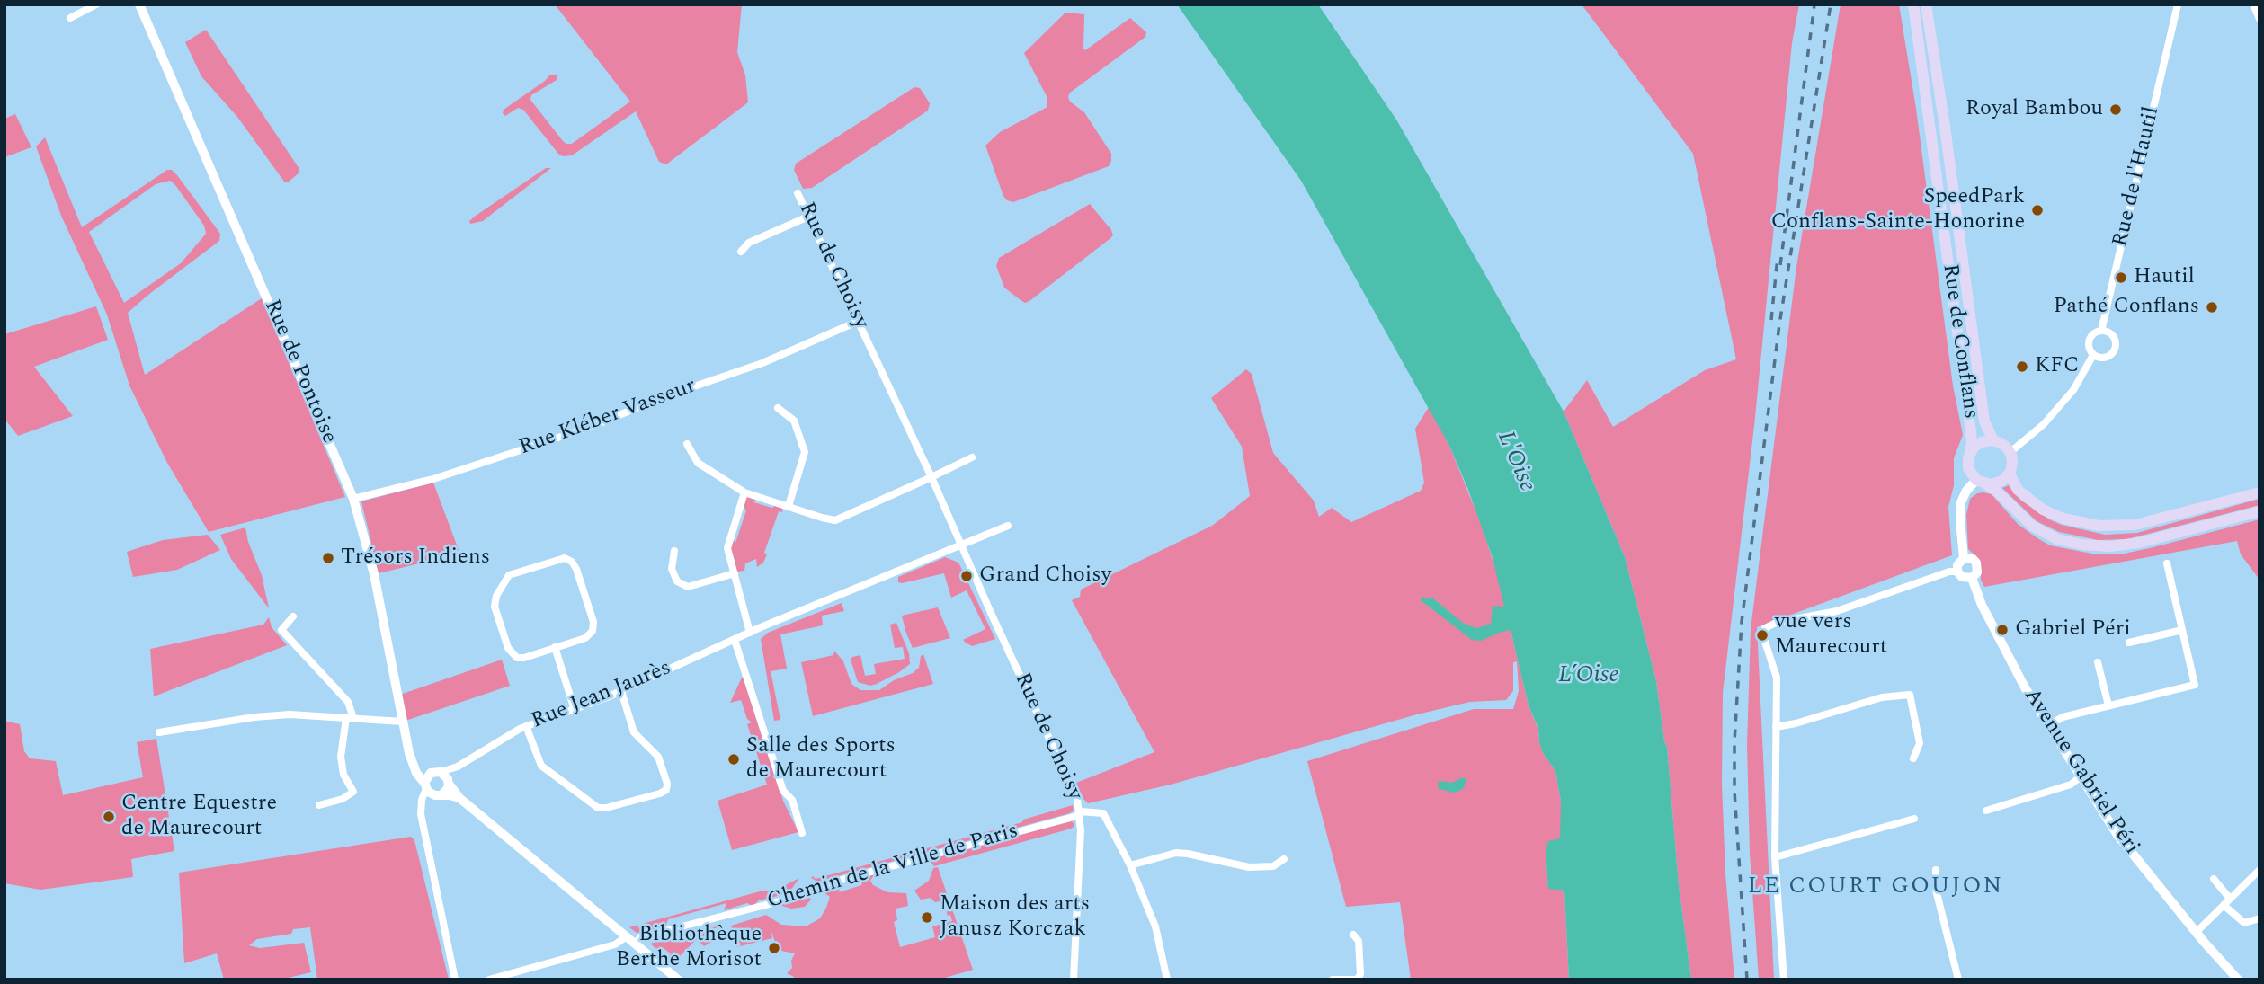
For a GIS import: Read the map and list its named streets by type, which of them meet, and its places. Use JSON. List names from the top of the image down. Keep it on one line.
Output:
{"streets":{"main road":["Rue de Conflans","Rue de Pontoise","Avenue Gabriel Péri"],"street":["Rue de l'Hautil","Rue de Choisy","Rue Kléber Vasseur","Rue Jean Jaurès","Chemin de la Ville de Paris"]},"crossings":[["Rue de Choisy","Rue Kléber Vasseur"],["Rue de Choisy","Rue Jean Jaurès"],["Rue de Choisy","Chemin de la Ville de Paris"],["Rue de Pontoise","Rue Kléber Vasseur"]],"districts":["LE COURT GOUJON"],"water":["L'Oise","L’Oise"],"places":["Royal Bambou","SpeedPark Conflans-Sainte-Honorine","Hautil","Pathé Conflans","KFC","Trésors Indiens","Grand Choisy","Gabriel Péri","vue vers Maurecourt","Salle des Sports de Maurecourt","Centre Equestre de Maurecourt","Maison des arts Janusz Korczak","Bibliothèque Berthe Morisot"]}
